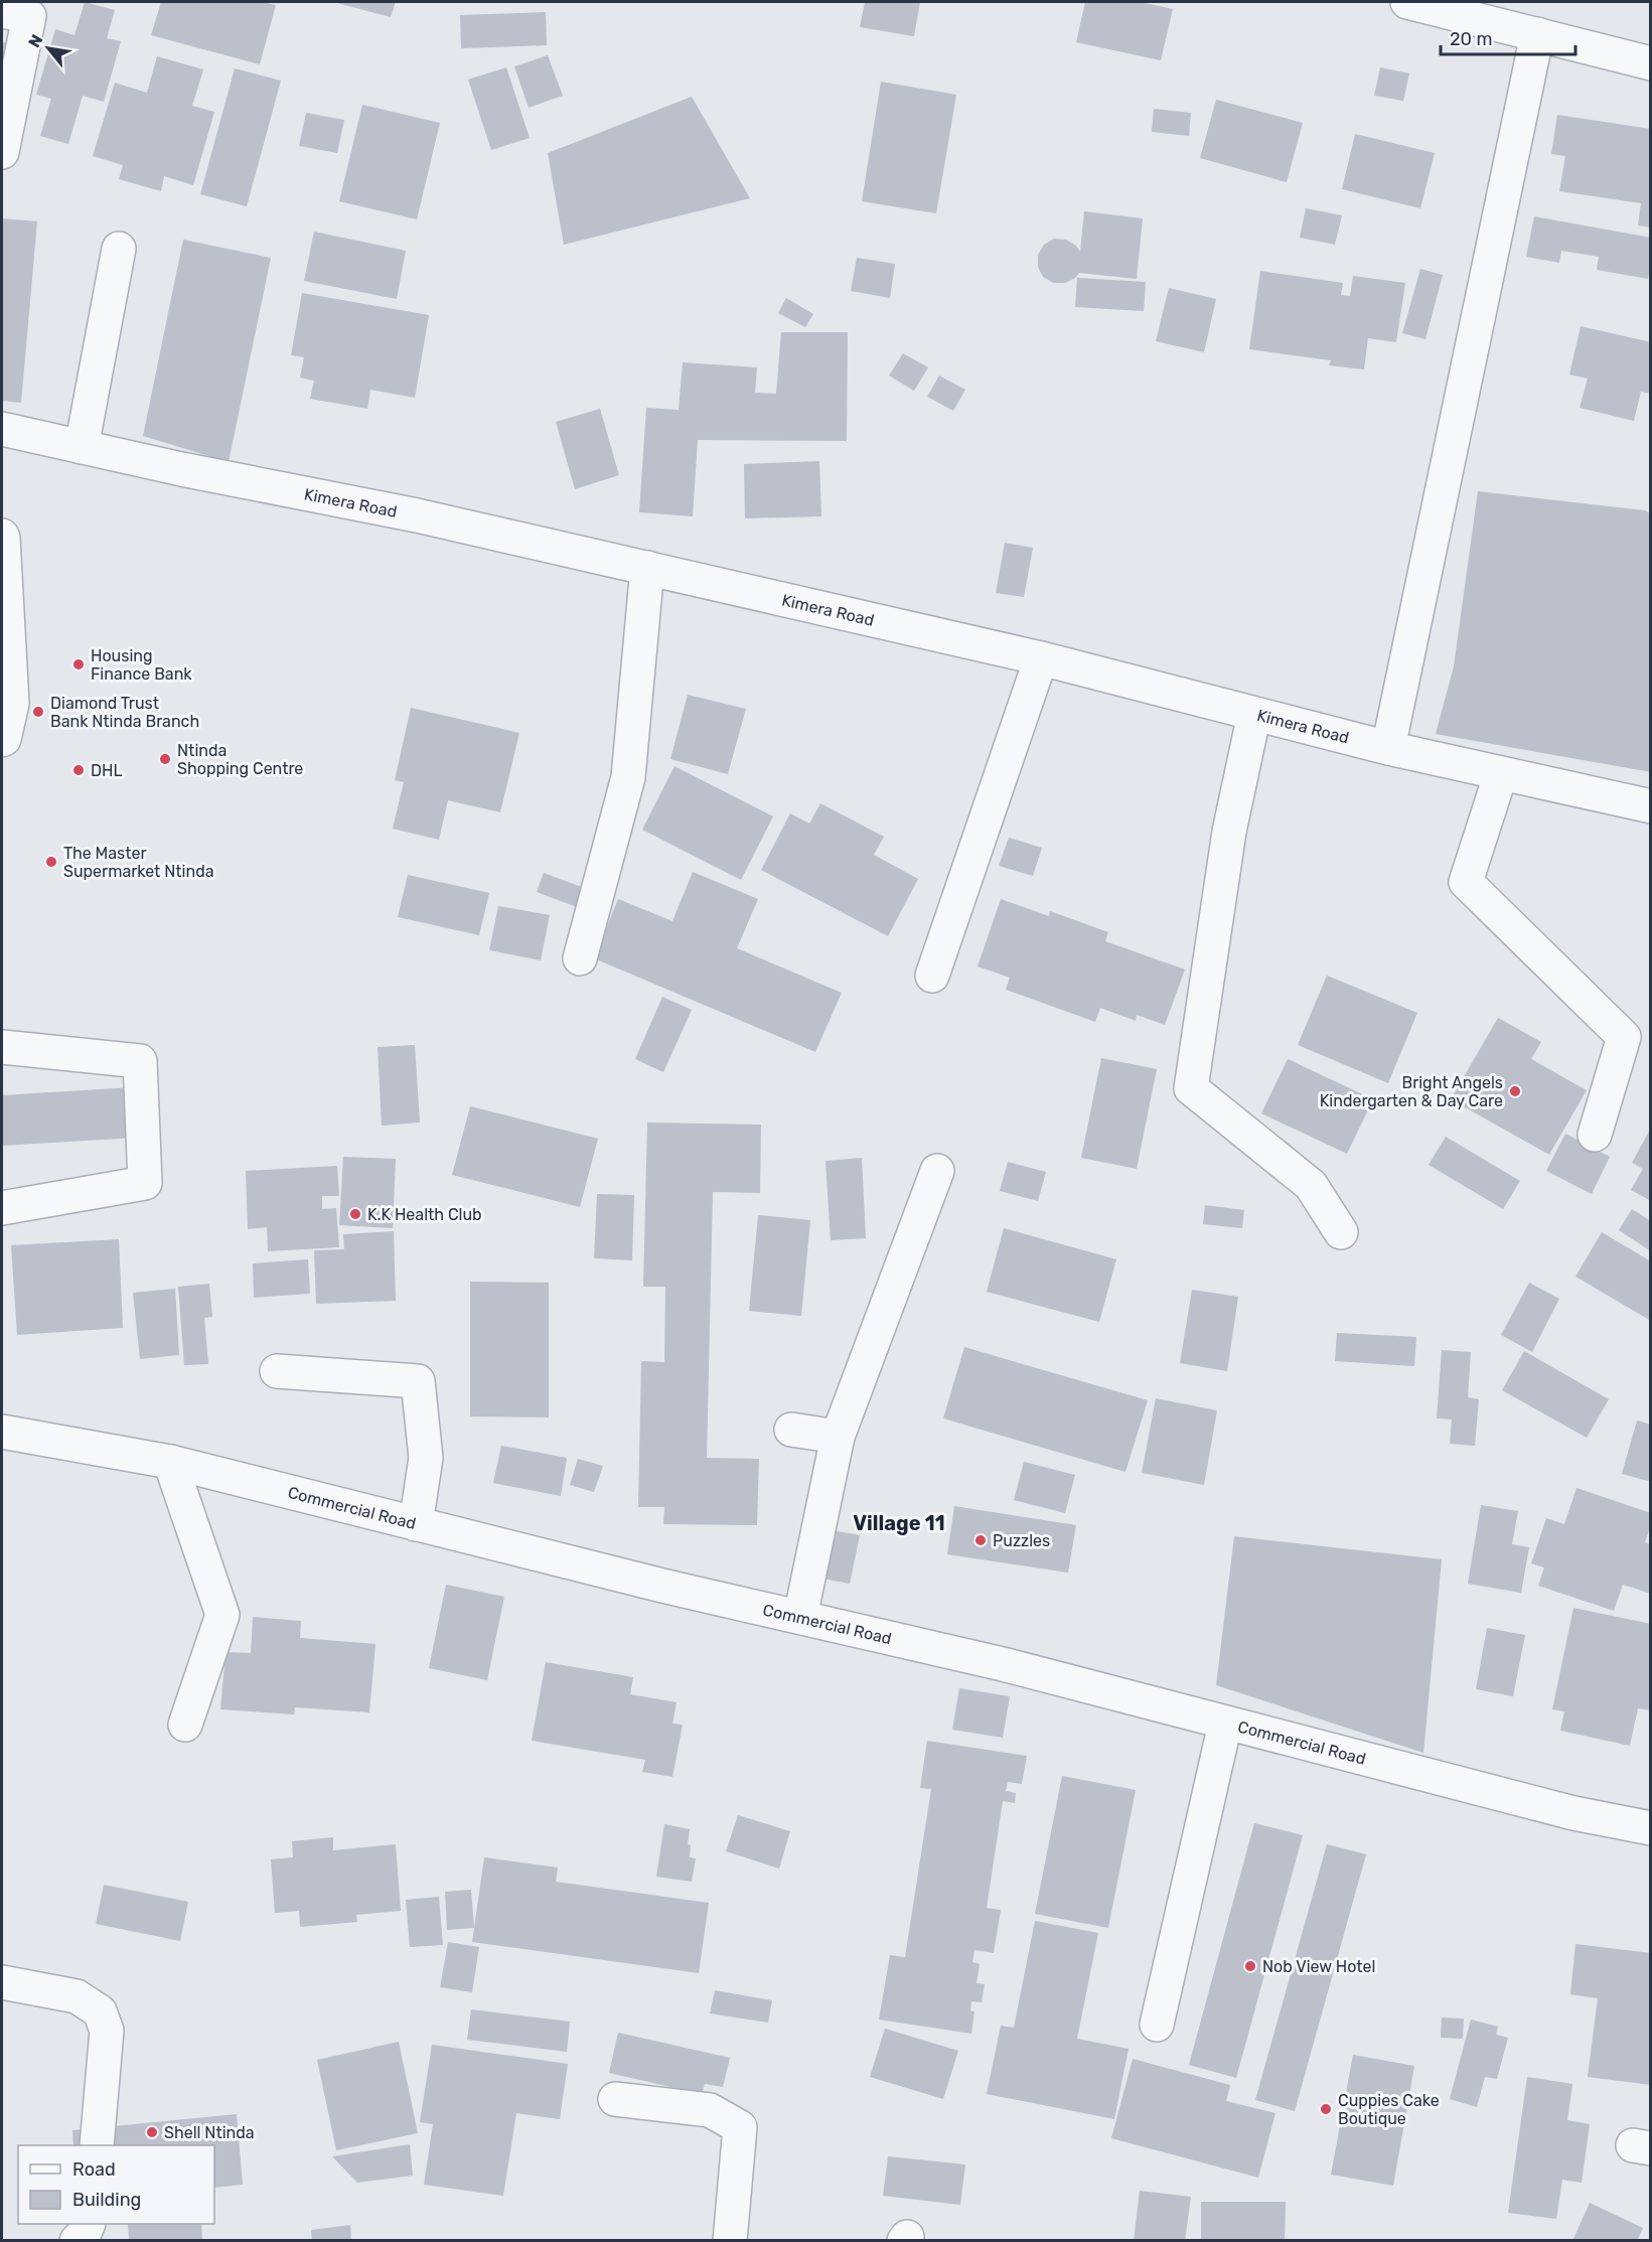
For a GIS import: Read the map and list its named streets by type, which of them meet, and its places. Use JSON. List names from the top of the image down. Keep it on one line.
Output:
{"streets":{"street":["Kimera Road","Commercial Road"]},"districts":["Village 11"],"places":["Housing Finance Bank","Diamond Trust Bank Ntinda Branch","Ntinda Shopping Centre","DHL","The Master Supermarket Ntinda","Bright Angels Kindergarten & Day Care","K.K Health Club","Puzzles","Nob View Hotel","Cuppies Cake Boutique","Shell Ntinda"],"legend":["Road","Building"],"scale_bar":"20 m","north":"top left"}
